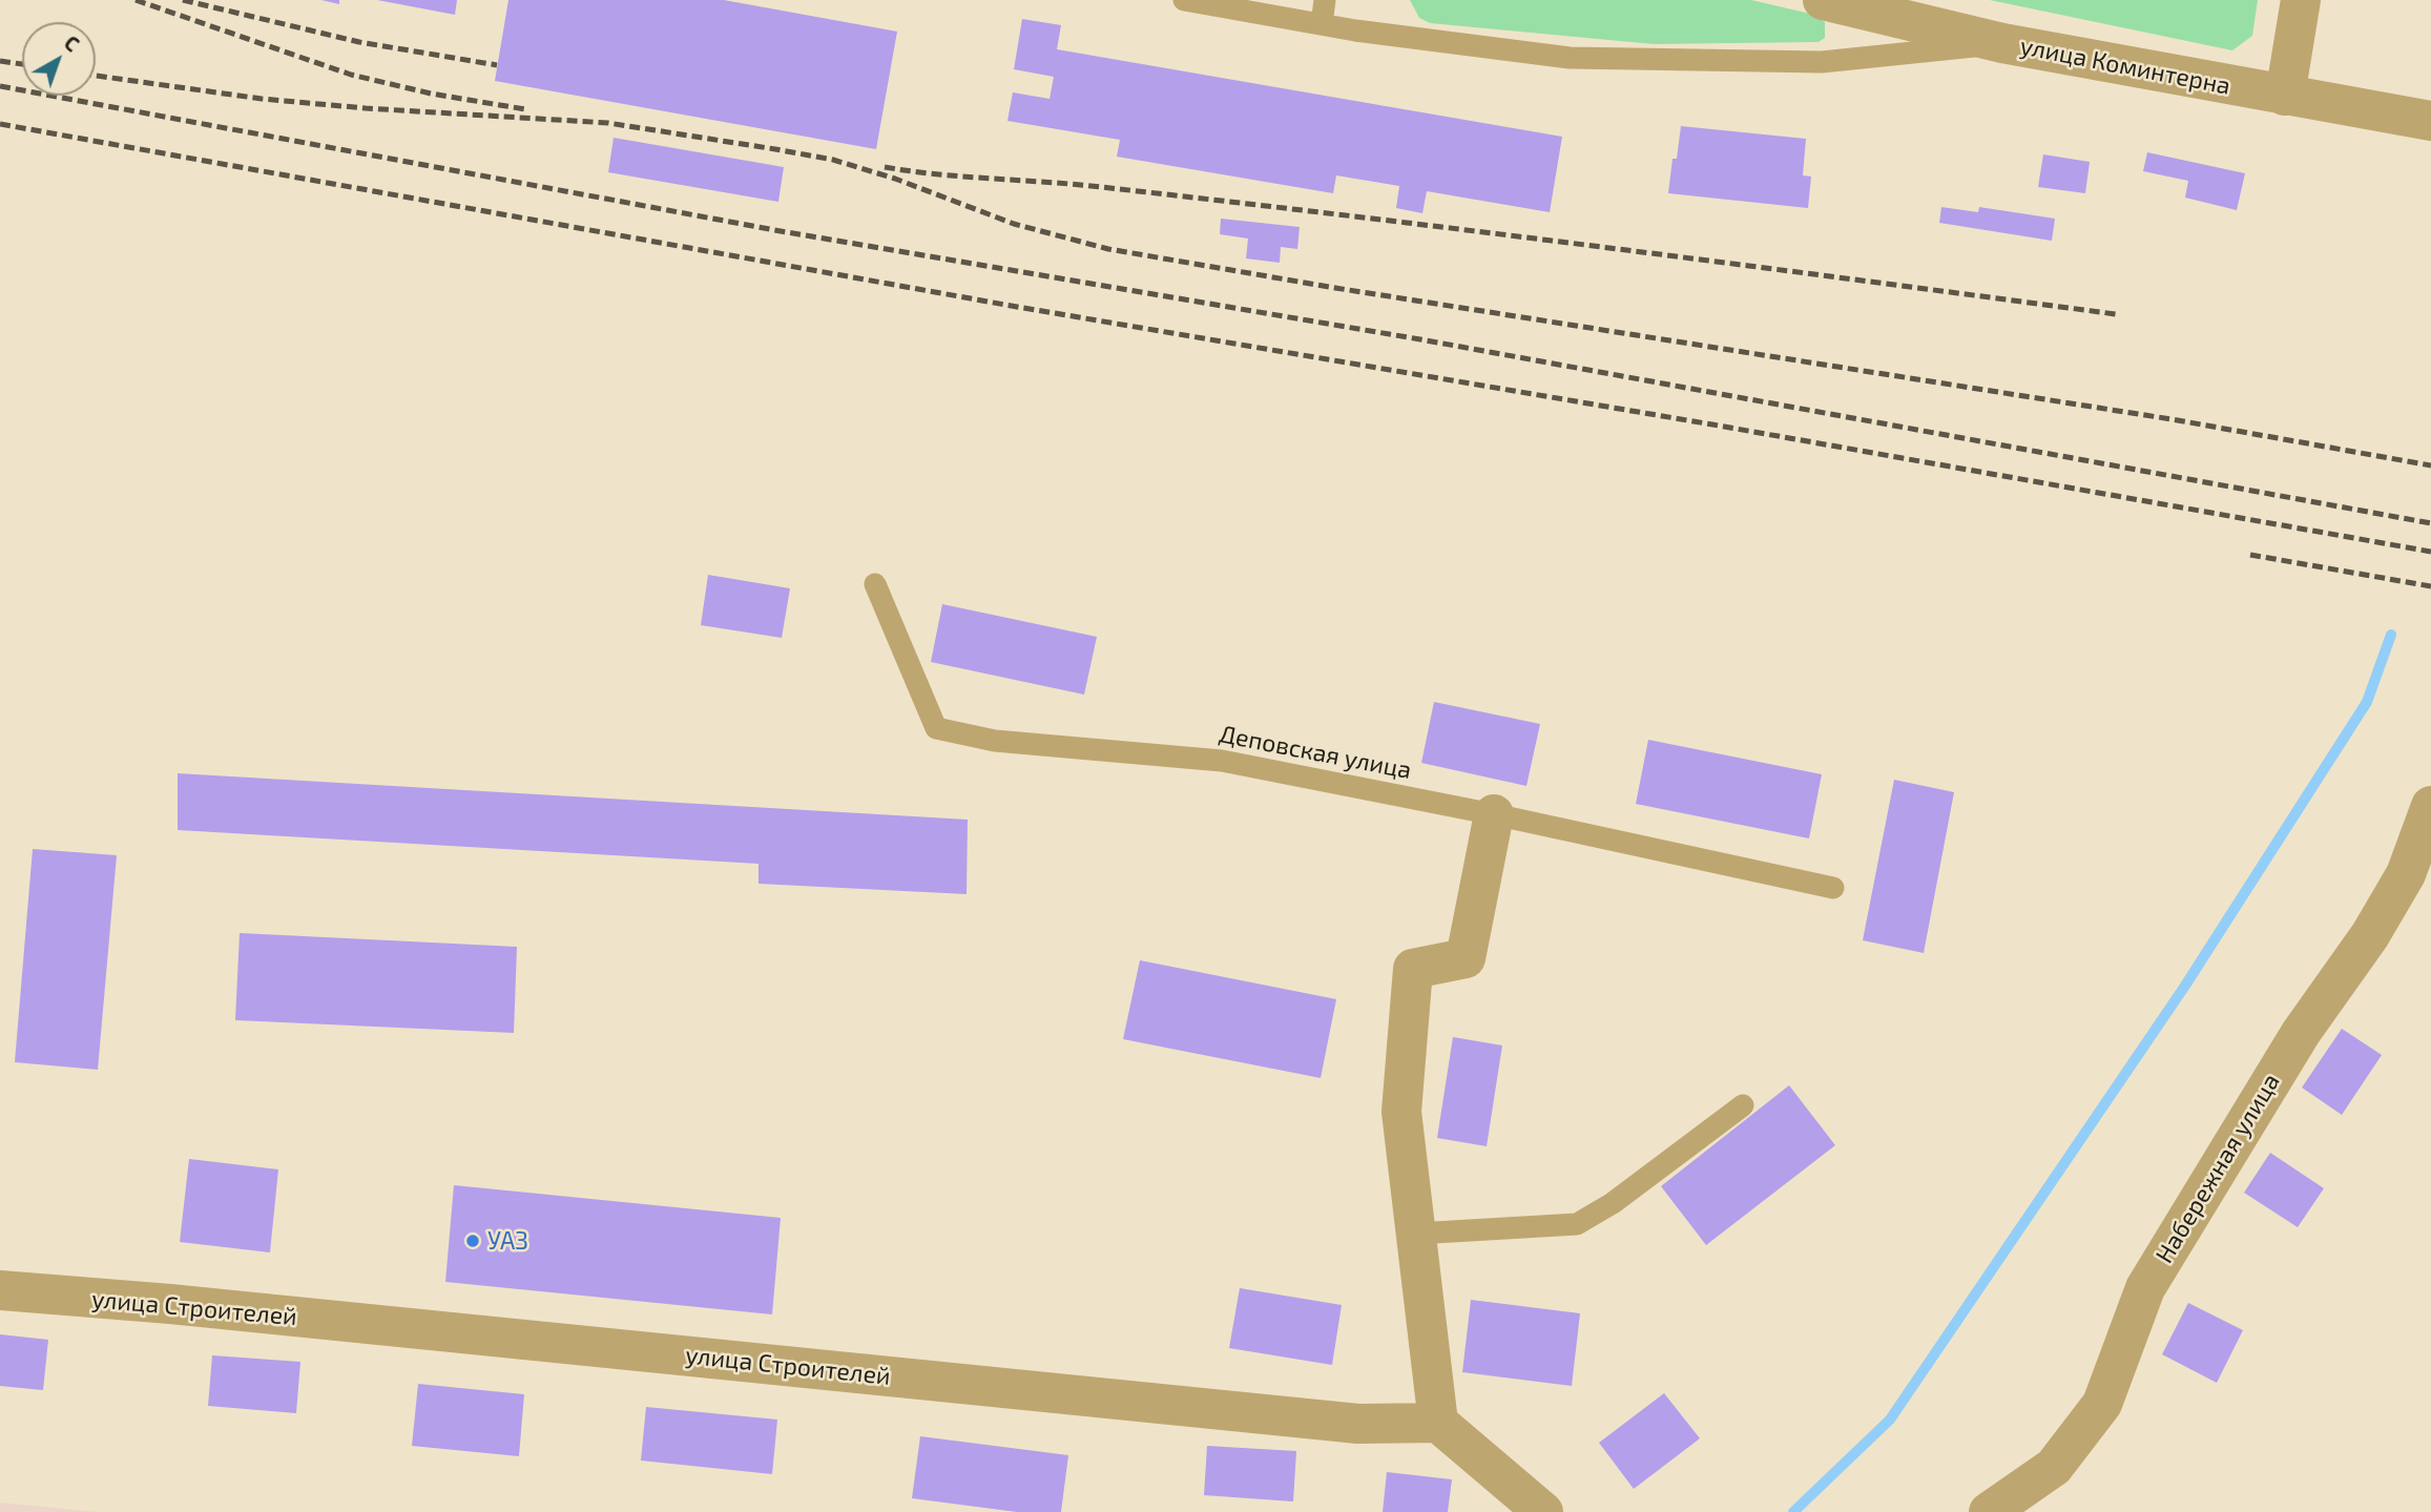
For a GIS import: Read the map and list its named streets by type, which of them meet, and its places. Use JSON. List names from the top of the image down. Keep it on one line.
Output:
{"streets":{"street":["улица Коминтерна","Набережная улица","улица Строителей"],"lane":["Деповская улица"]},"places":["УАЗ"],"north":"top right"}
